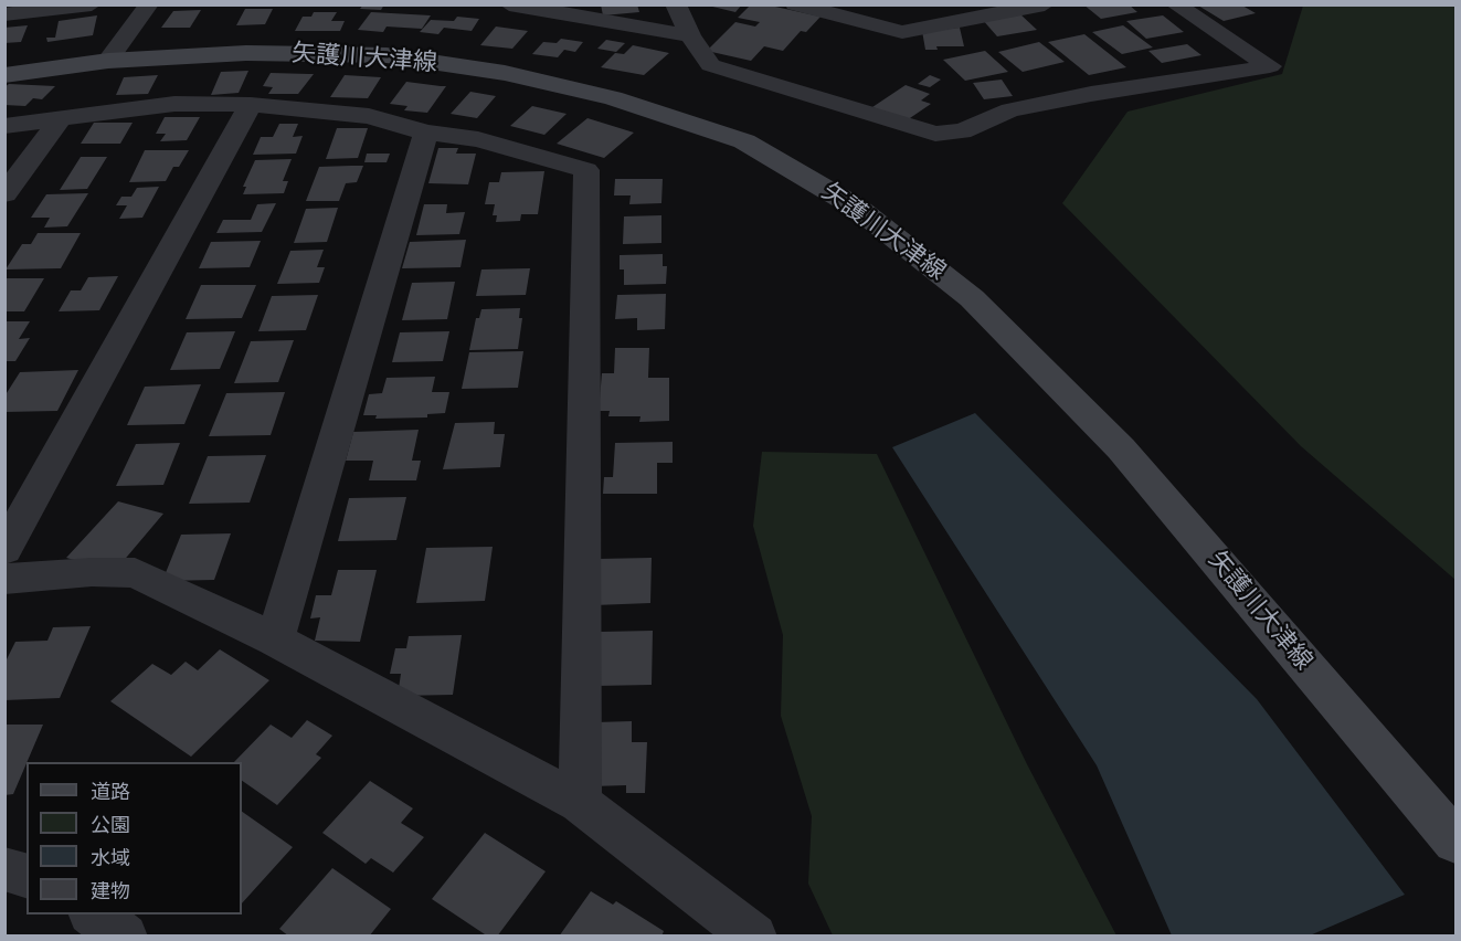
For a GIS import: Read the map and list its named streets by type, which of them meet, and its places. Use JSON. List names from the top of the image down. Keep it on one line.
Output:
{"streets":{"main road":["矢護川大津線"]},"legend":["道路","公園","水域","建物"]}
